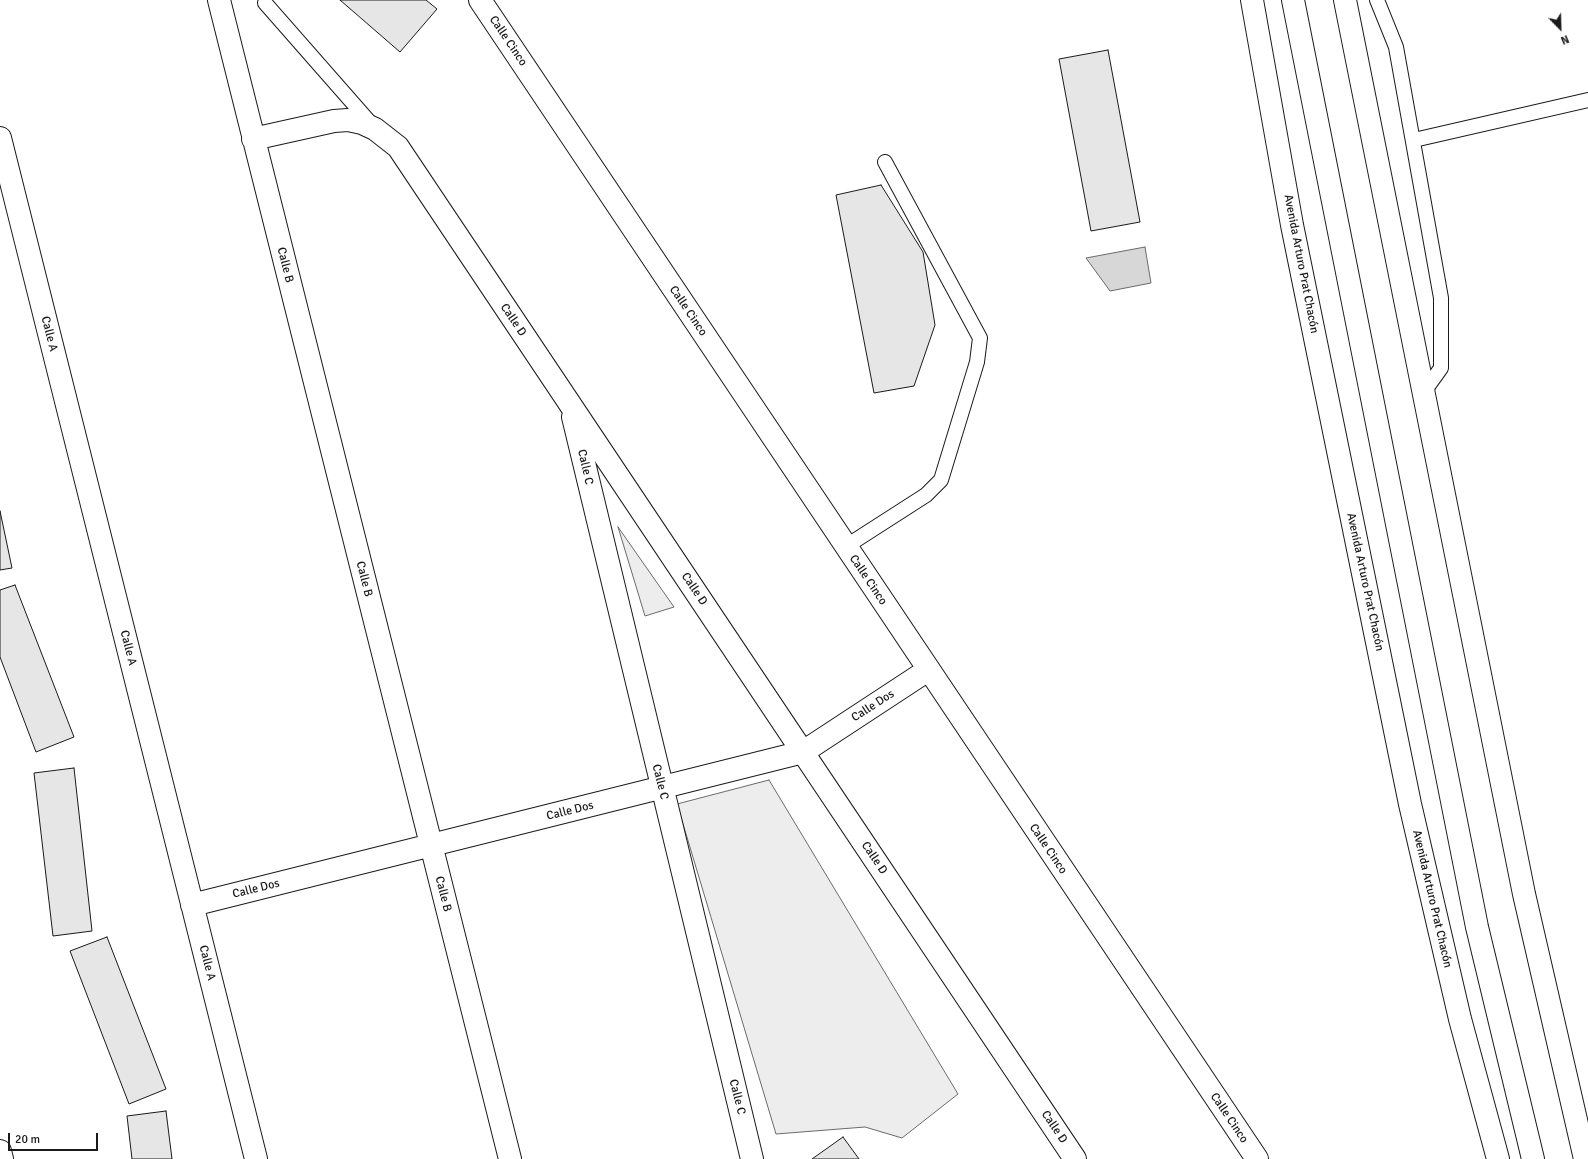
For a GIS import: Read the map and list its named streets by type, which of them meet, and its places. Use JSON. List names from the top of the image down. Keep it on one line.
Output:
{"streets":{"main road":["Calle Cinco","Avenida Arturo Prat Chacón","Calle B","Calle D","Calle A","Calle C","Calle Dos"]},"crossings":[["Calle Cinco","Calle Dos"],["Calle B","Calle D"],["Calle B","Calle Dos"],["Calle D","Calle C"],["Calle D","Calle Dos"],["Calle A","Calle Dos"],["Calle C","Calle Dos"]],"scale_bar":"20 m","north":"bottom right"}
